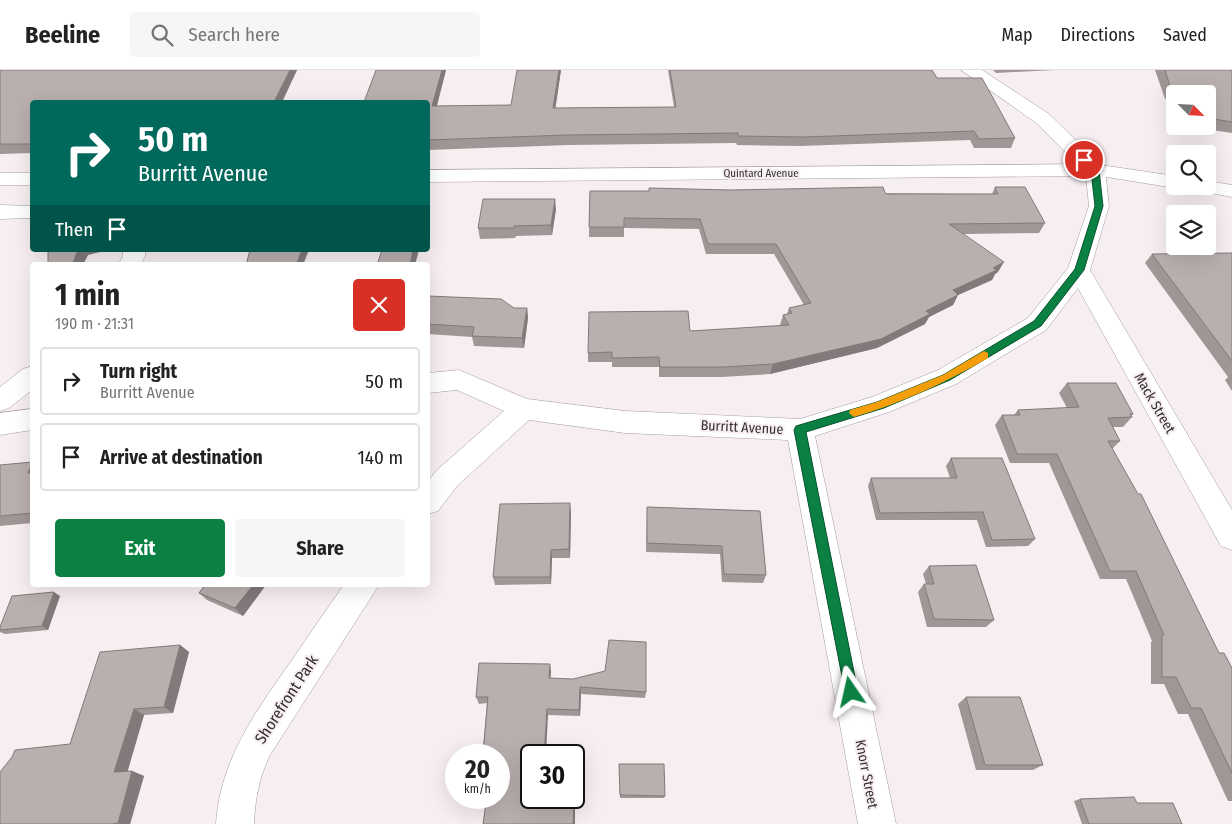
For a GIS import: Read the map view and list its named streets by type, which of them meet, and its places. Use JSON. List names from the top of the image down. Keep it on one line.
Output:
{"streets":{"street":["Quintard Avenue","Mack Street","Burritt Avenue","Shorefront Park","Knorr Street"]},"crossings":[["Quintard Avenue","Burritt Avenue"],["Mack Street","Burritt Avenue"],["Burritt Avenue","Knorr Street"]],"north":"bottom right","page":{"header":"Beeline","search":"Search here","nav":["Map","Directions","Saved"],"turn":["50 m","Burritt Avenue"],"then":"Then","heading":["1 min","190 m · 21:31"],"list":[{"name":"Turn right","note":"Burritt Avenue","value":"50 m"},{"name":"Arrive at destination","value":"140 m"}],"buttons":["Exit","Share"],"speed":"20 km/h","limit":"30"}}
